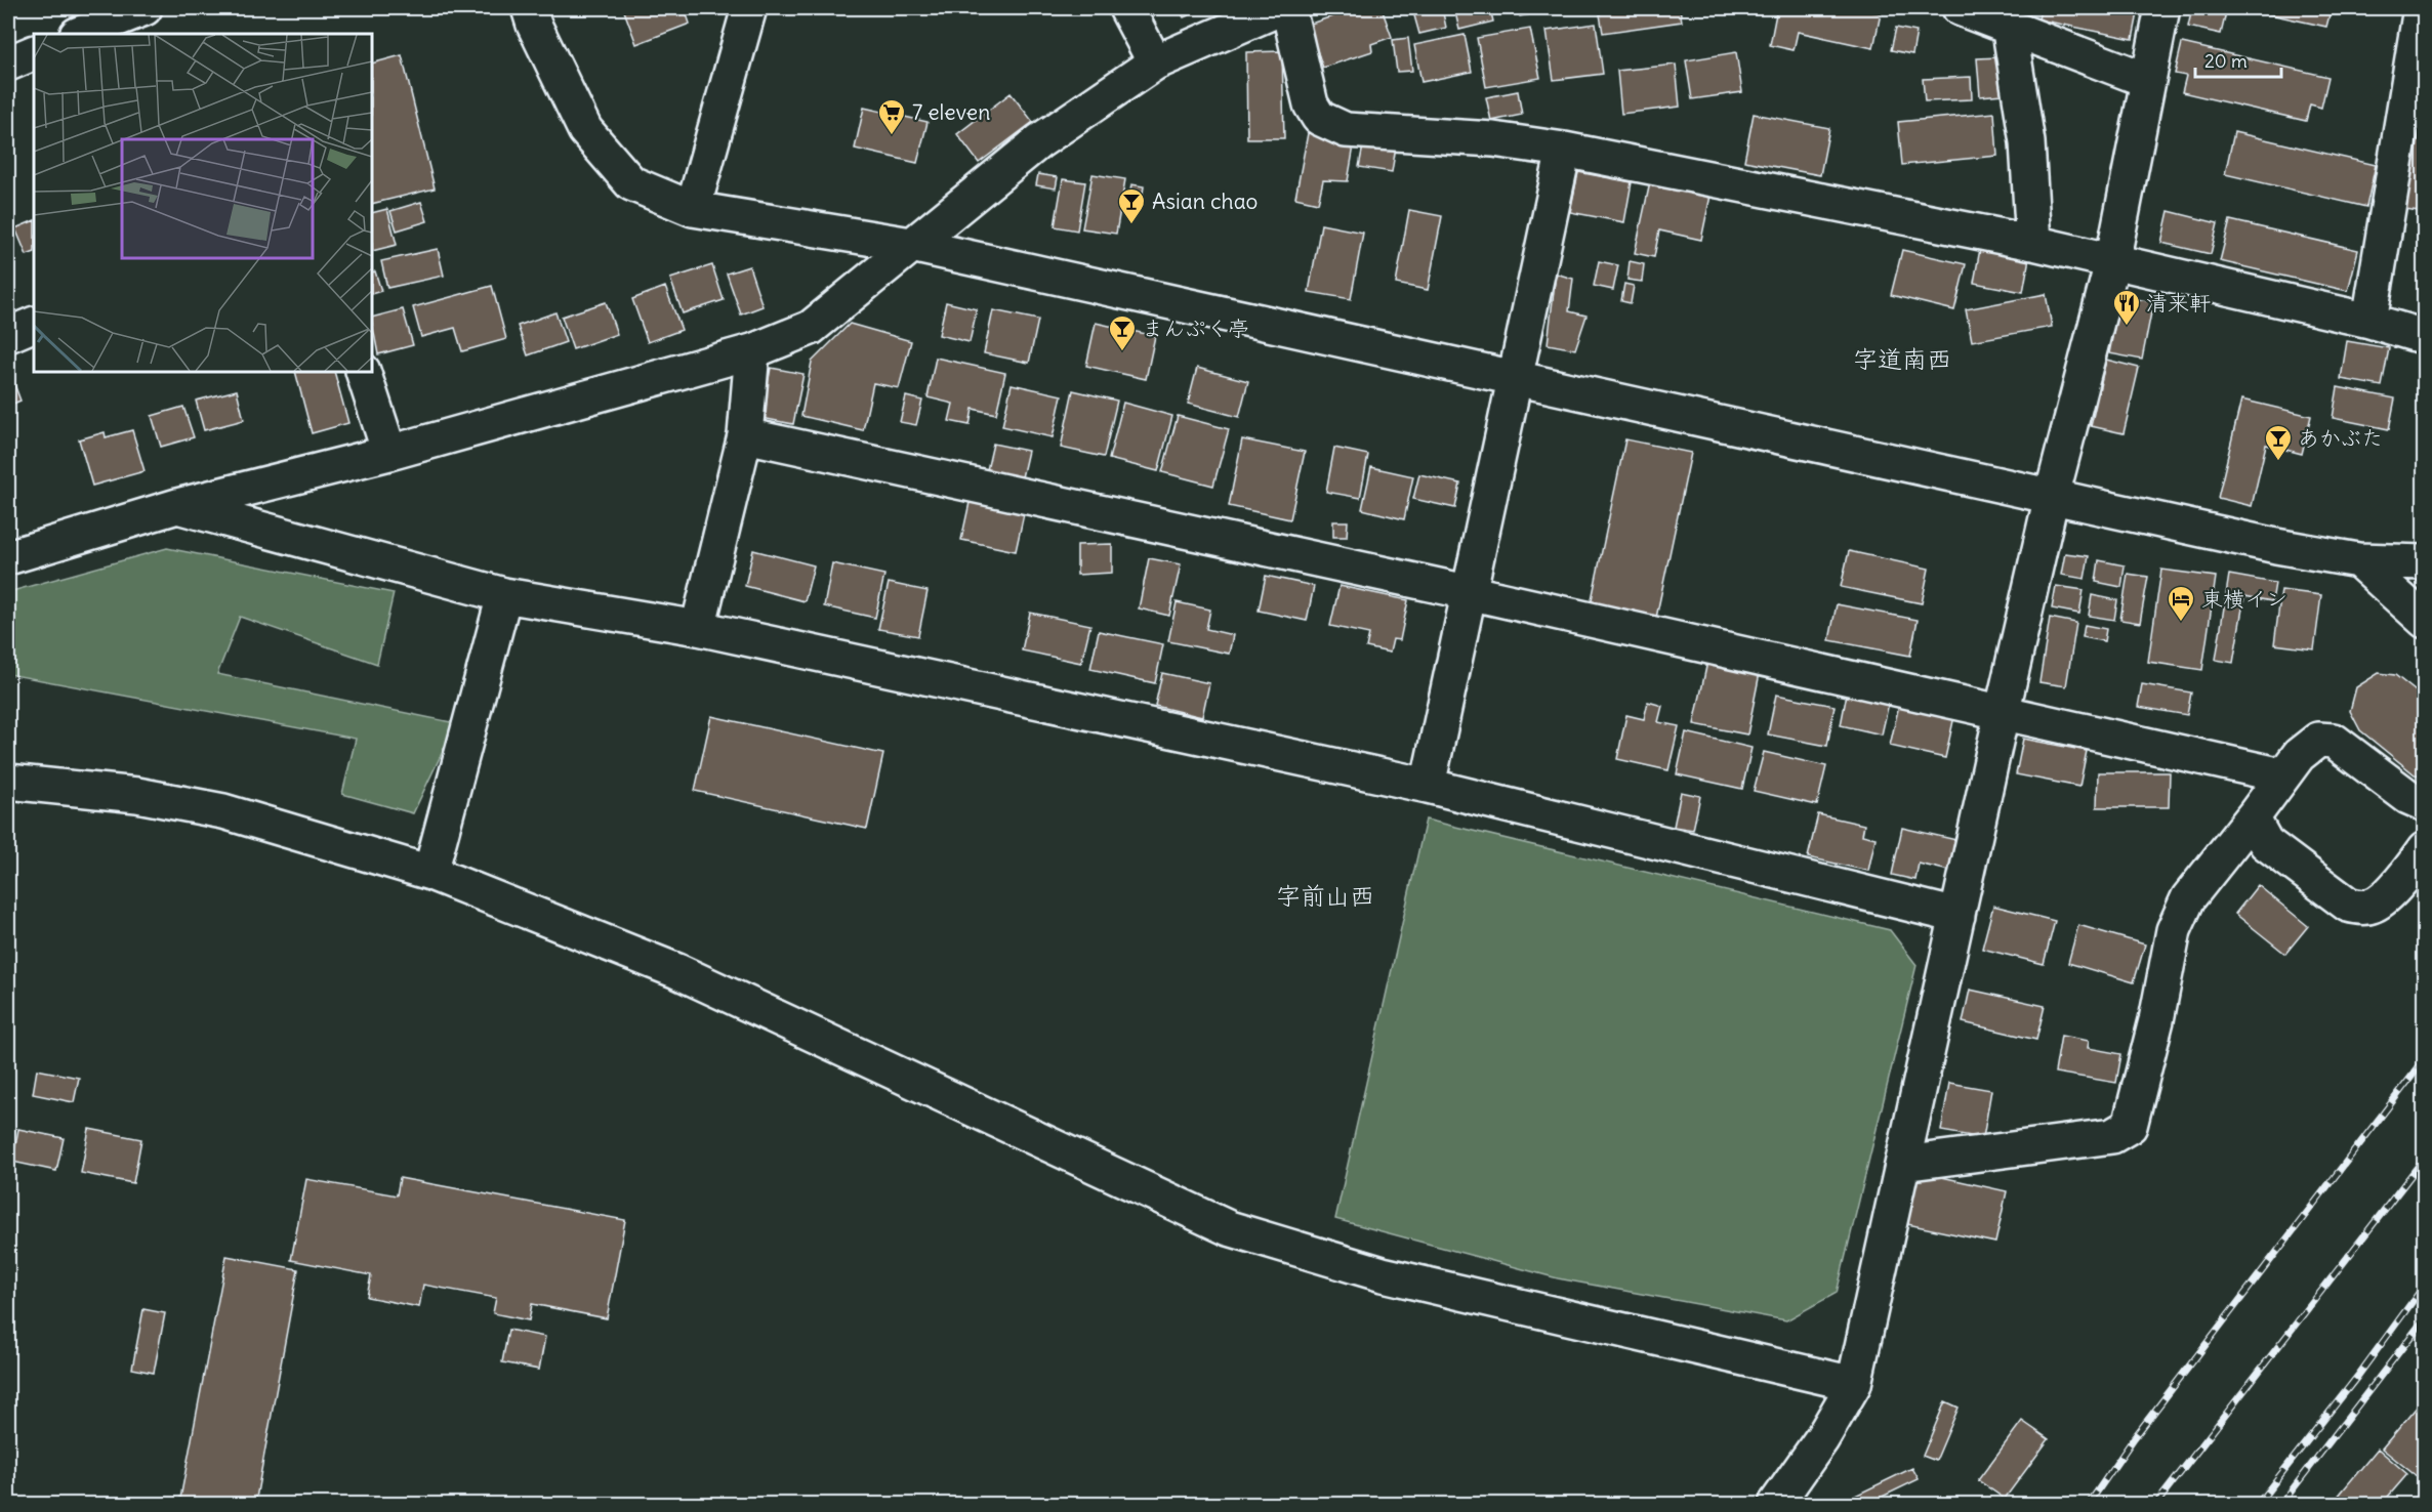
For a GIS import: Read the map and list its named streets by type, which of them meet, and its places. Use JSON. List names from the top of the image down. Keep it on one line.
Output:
{"districts":["字道南西","字前山西"],"places":{"supermarket":["7 eleven"],"bar":["Asian chao","まんぷく亭","あかぶた"],"restaurant":["清来軒"],"hotel":["東横イン"]},"scale_bar":"20 m"}
